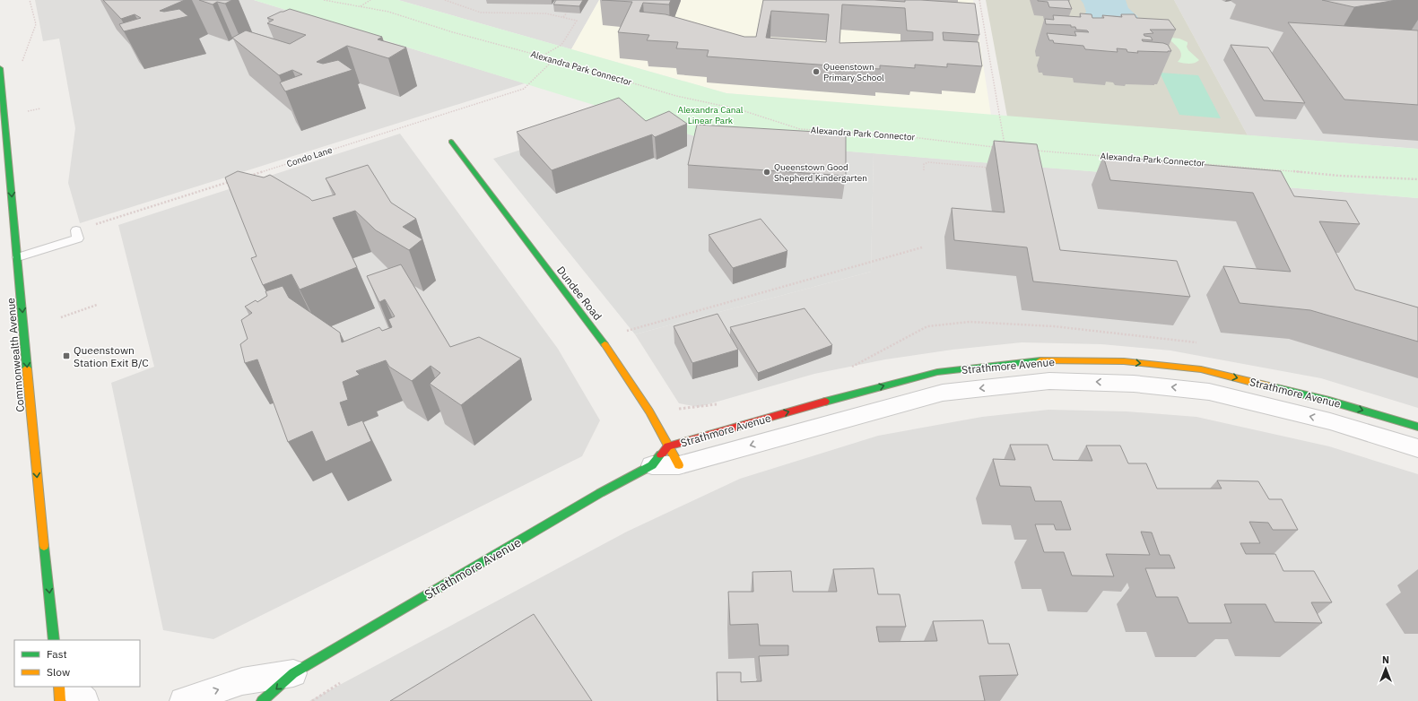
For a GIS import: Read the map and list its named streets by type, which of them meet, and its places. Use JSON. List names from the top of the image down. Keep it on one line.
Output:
{"streets":{"street":["Dundee Road","Commonwealth Avenue","Strathmore Avenue"],"path":["Alexandra Park Connector","Condo Lane"]},"crossings":[["Alexandra Park Connector","Condo Lane"],["Dundee Road","Strathmore Avenue"]],"one_way":["Commonwealth Avenue"],"parks":["Alexandra Canal Linear Park"],"places":{"other":["Queenstown Primary School","Queenstown Good Shepherd Kindergarten"],"transit":["Queenstown Station Exit B/C"]},"legend":["Fast","Slow"],"north":"top"}
